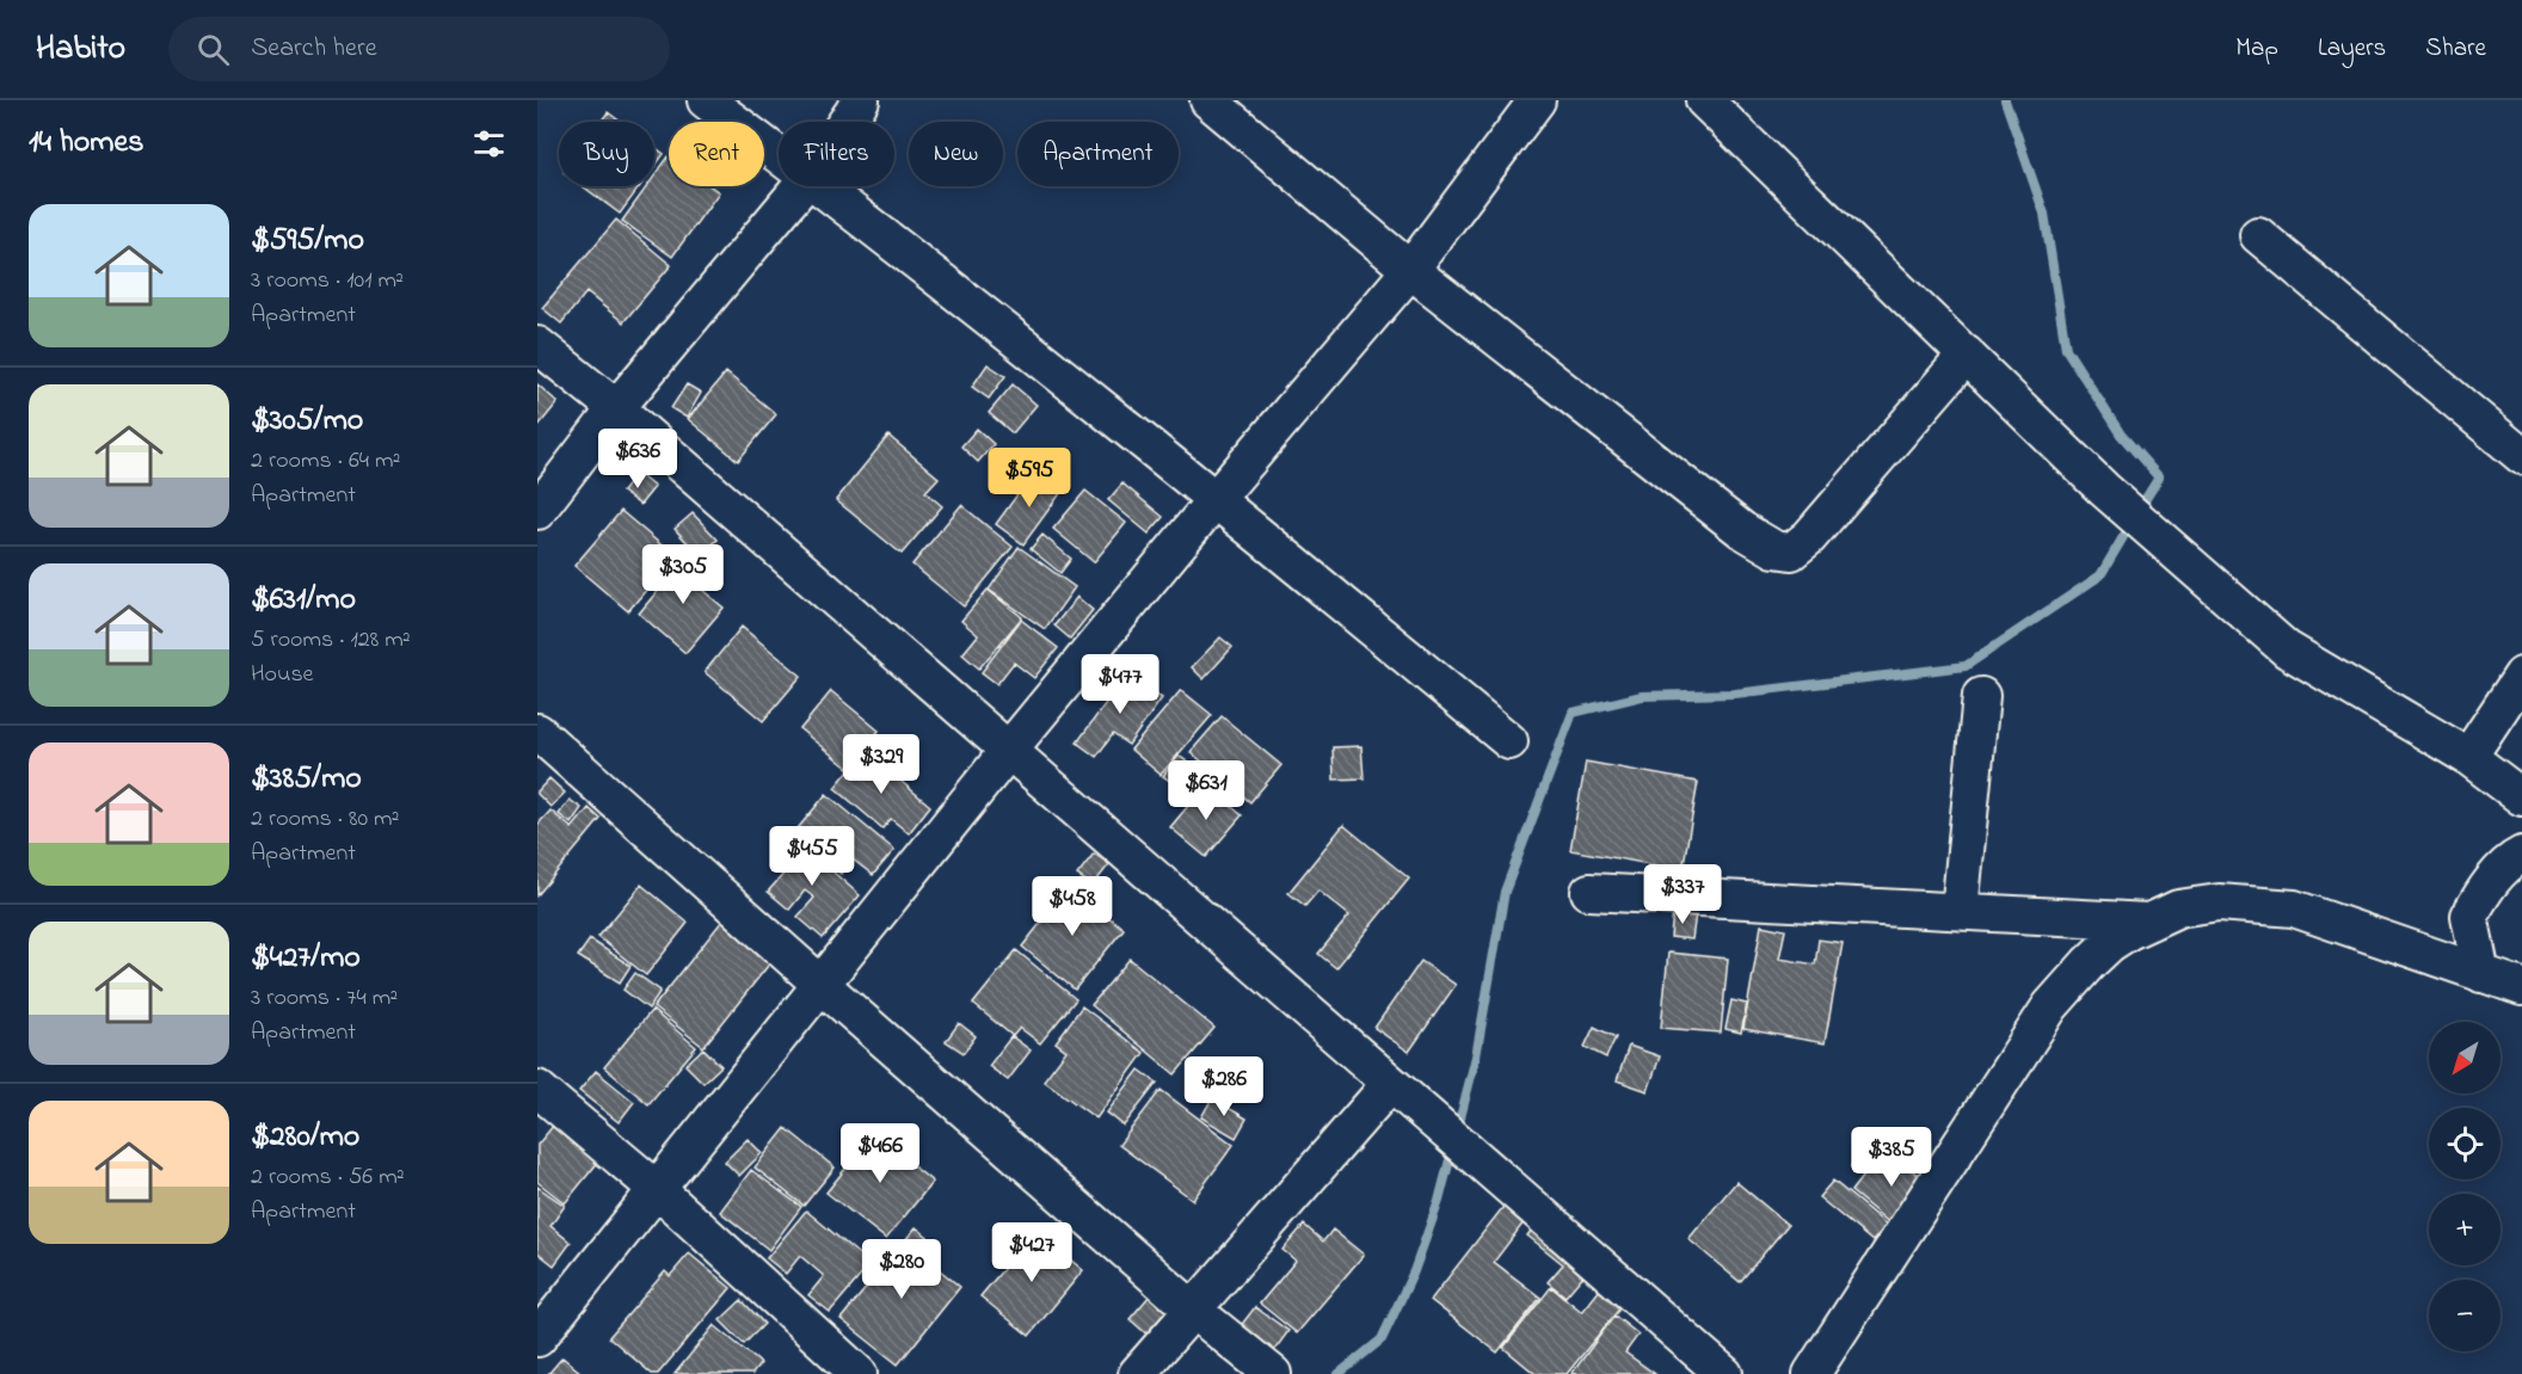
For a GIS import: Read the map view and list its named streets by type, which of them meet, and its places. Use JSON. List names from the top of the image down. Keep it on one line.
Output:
{"north":"bottom left","page":{"header":"Habito","search":"Search here","nav":["Map","Layers","Share"],"heading":"14 homes","chip":["Buy","Rent","Filters","New","Apartment"],"list":[{"name":"$595/mo","note":"3 rooms · 101 m² · Apartment"},{"name":"$305/mo","note":"2 rooms · 64 m² · Apartment"},{"name":"$631/mo","note":"5 rooms · 128 m² · House"},{"name":"$385/mo","note":"2 rooms · 80 m² · Apartment"},{"name":"$427/mo","note":"3 rooms · 74 m² · Apartment"},{"name":"$280/mo","note":"2 rooms · 56 m² · Apartment"}],"price":["$636","$595","$305","$477","$329","$631","$455","$337","$458","$286","$466","$385","$427","$280"],"map_buttons":["+","−"]}}
